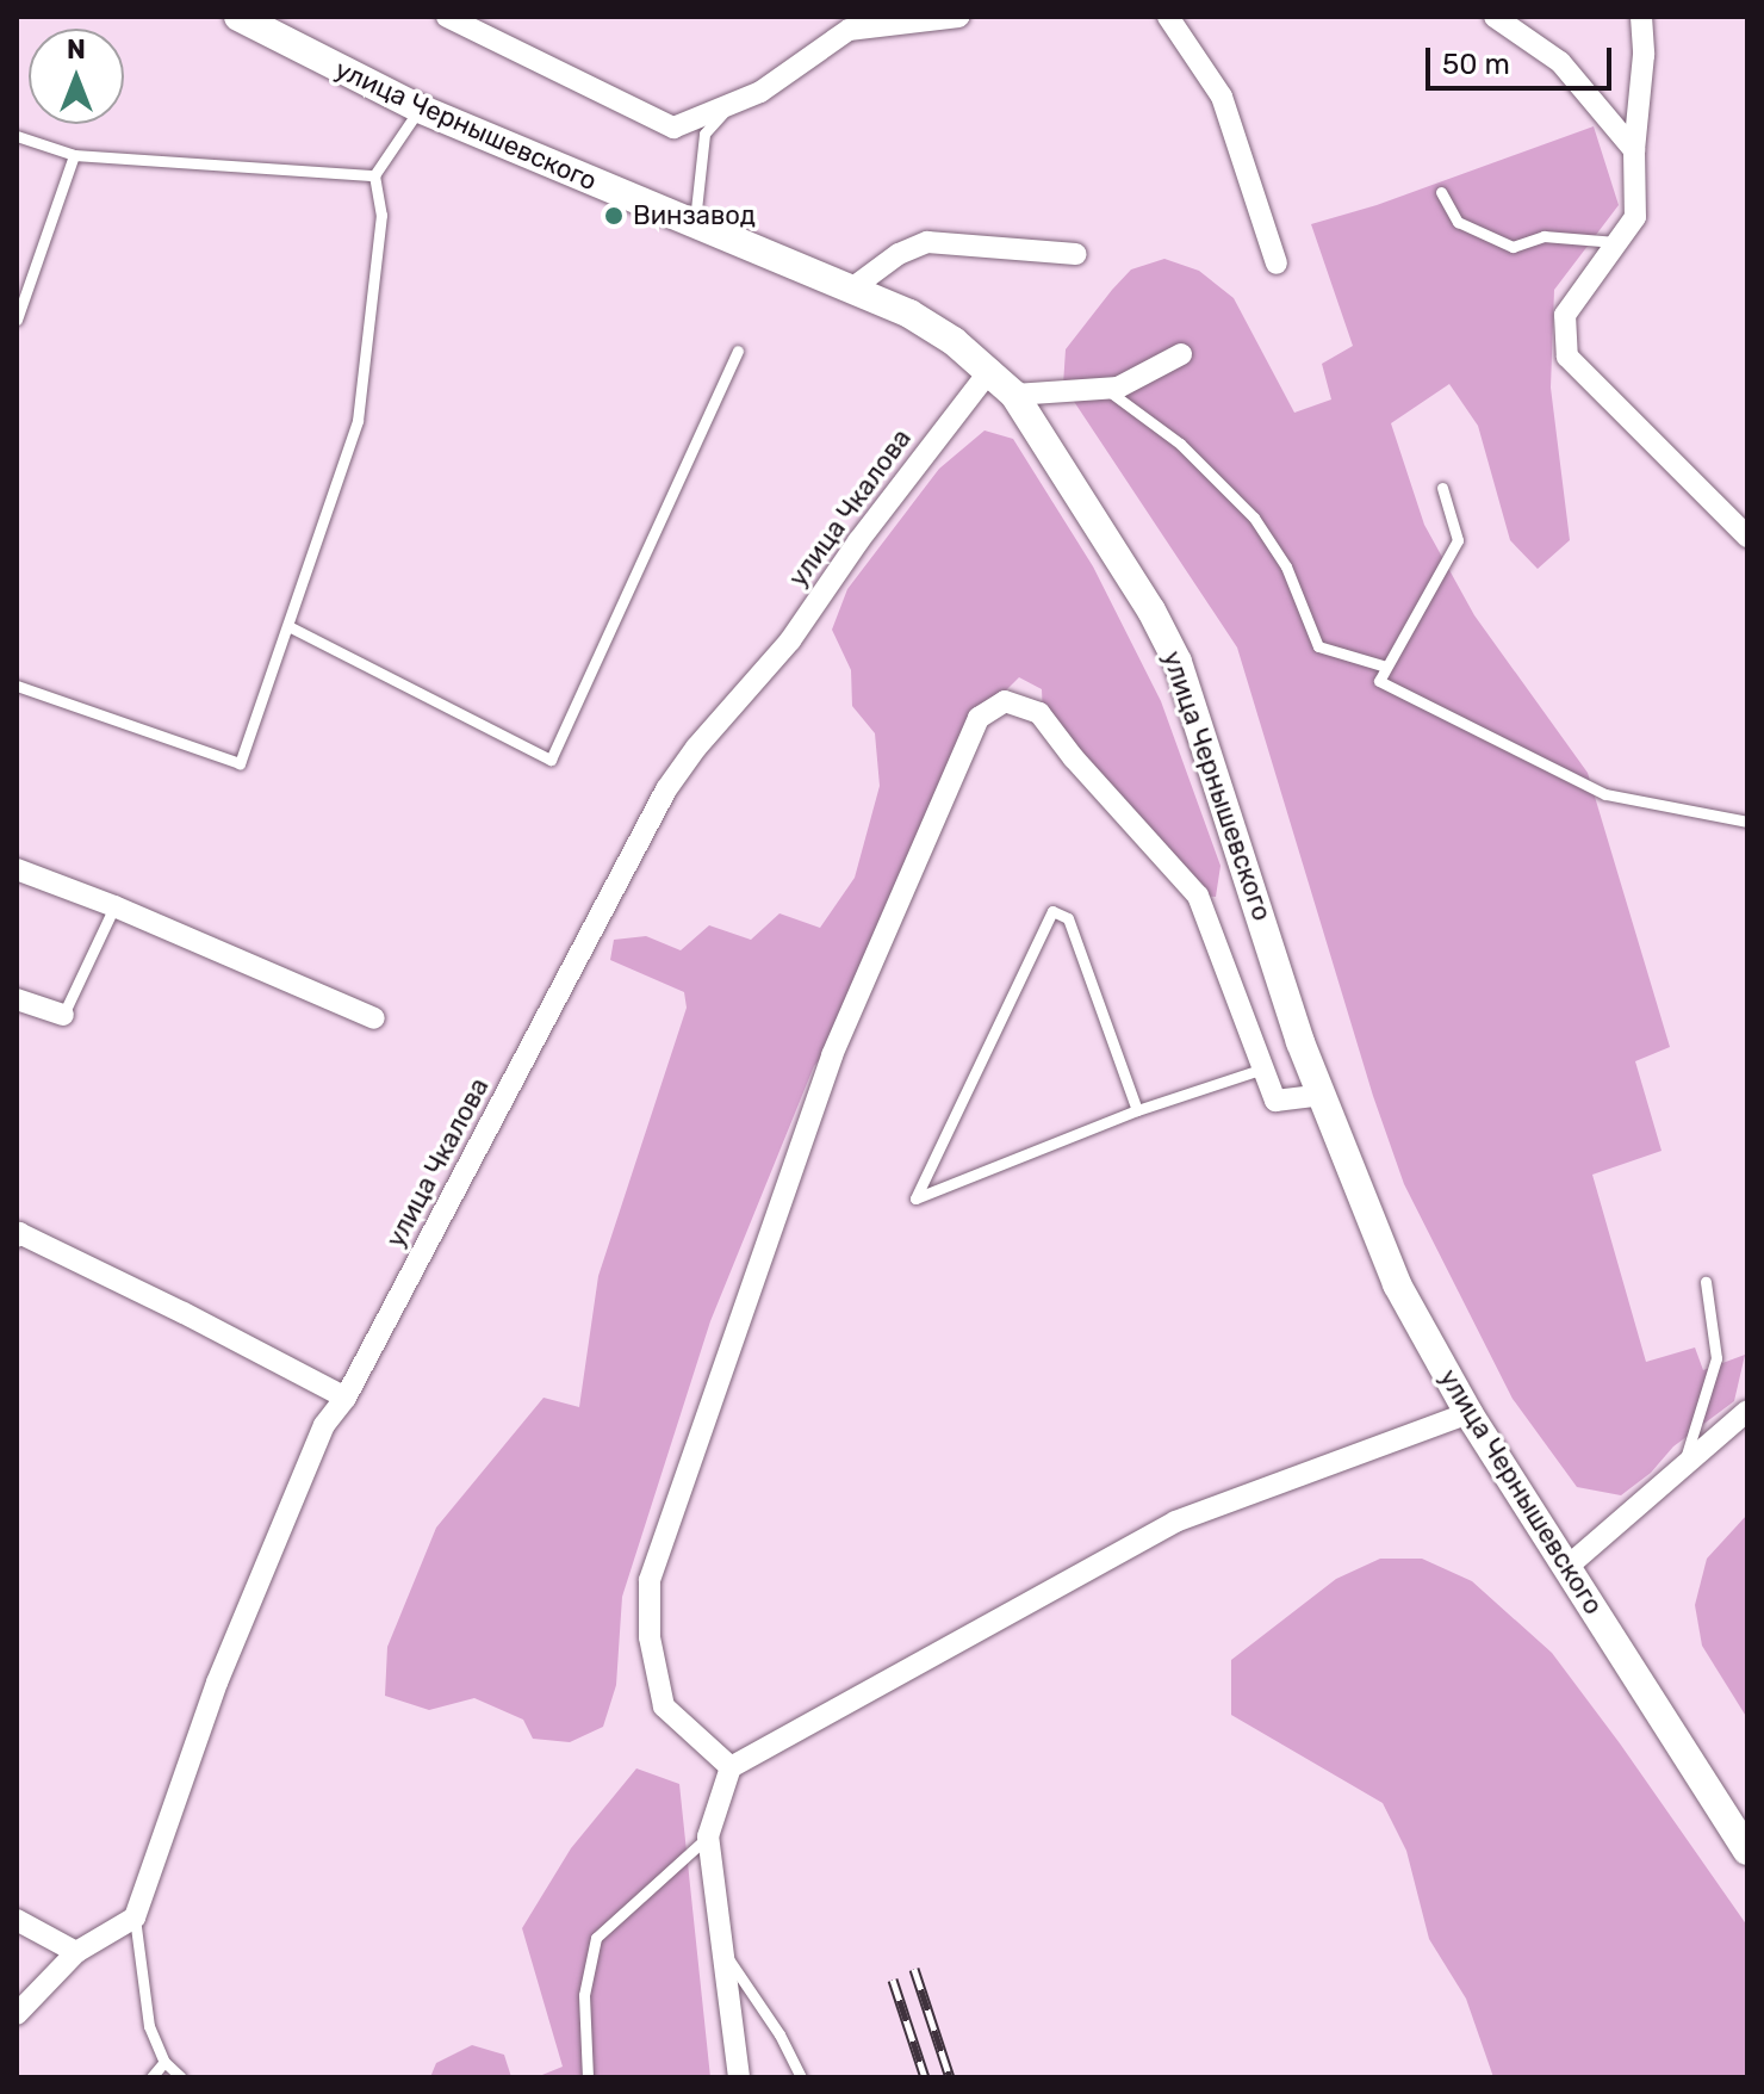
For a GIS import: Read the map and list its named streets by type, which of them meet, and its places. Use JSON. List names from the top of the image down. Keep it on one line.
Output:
{"streets":{"main road":["улица Чернышевского"],"street":["улица Чкалова"]},"crossings":[["улица Чернышевского","улица Чкалова"]],"places":["Винзавод"],"scale_bar":"50 m","north":"top"}
